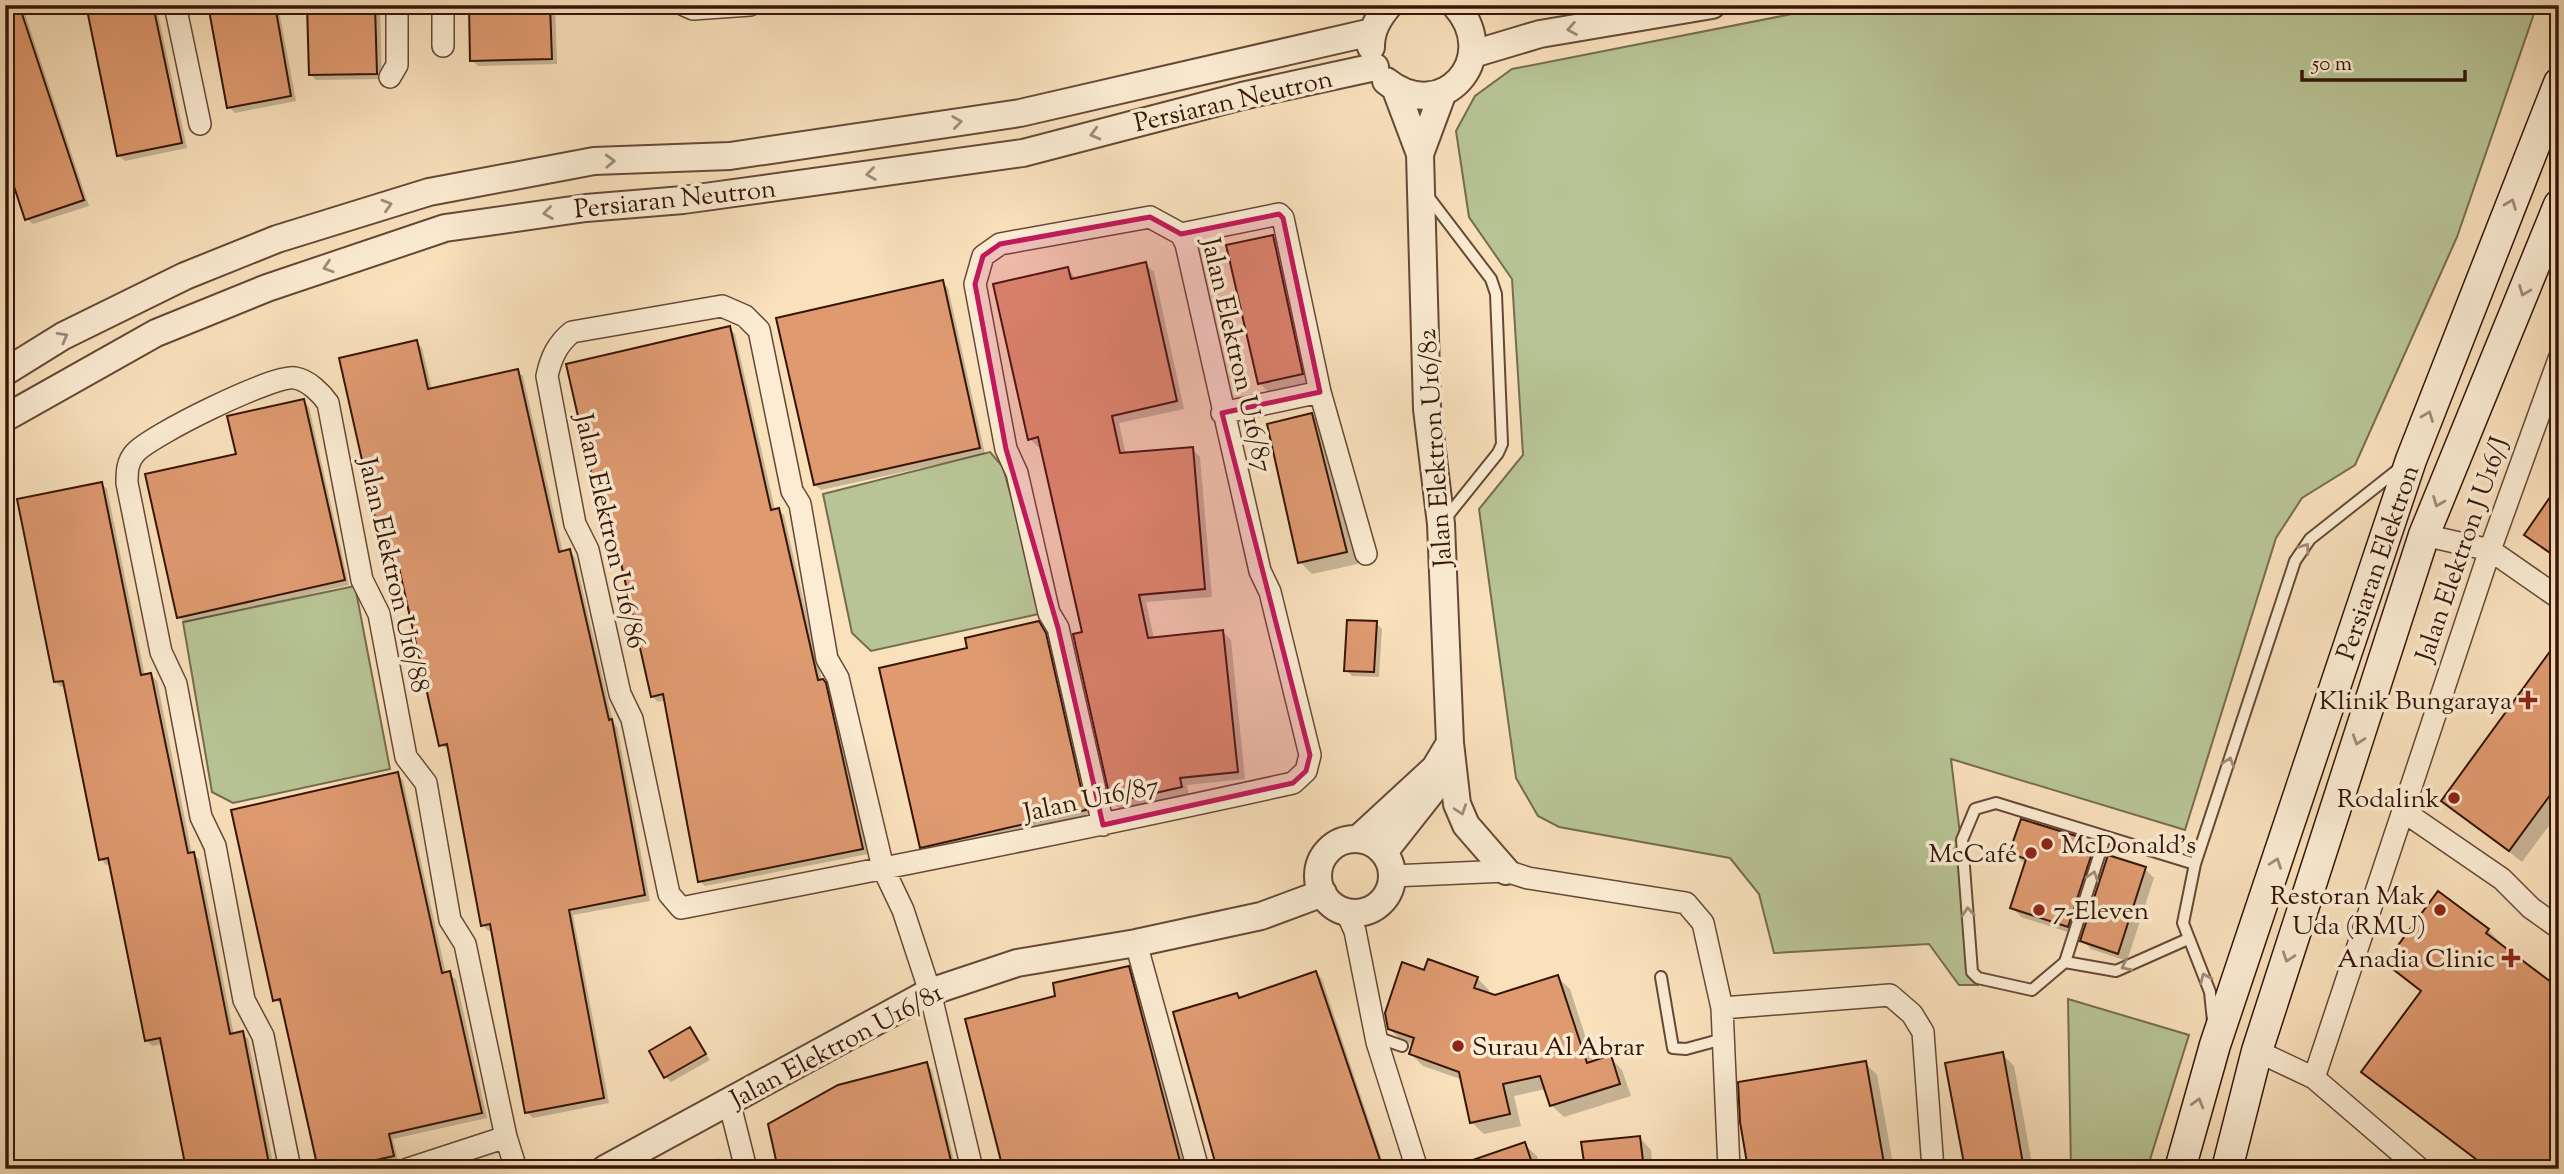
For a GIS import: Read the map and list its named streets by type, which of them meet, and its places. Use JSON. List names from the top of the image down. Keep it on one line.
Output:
{"streets":{"main road":["Persiaran Elektron"],"street":["Persiaran Neutron","Jalan Elektron U16/87","Jalan Elektron U16/82","Jalan Elektron U16/86","Jalan Elektron J U16/J","Jalan Elektron U16/88","Jalan U16/87","Jalan Elektron U16/81"]},"crossings":[["Jalan Elektron U16/87","Jalan U16/87"],["Jalan Elektron U16/86","Jalan U16/87"],["Jalan Elektron U16/86","Jalan Elektron U16/81"]],"places":{"health":["Klinik Bungaraya","Anadia Clinic"],"other":["Rodalink","McDonald's","McCafé","7-Eleven","Restoran Mak Uda (RMU)","Surau Al Abrar"]},"scale_bar":"50 m"}
